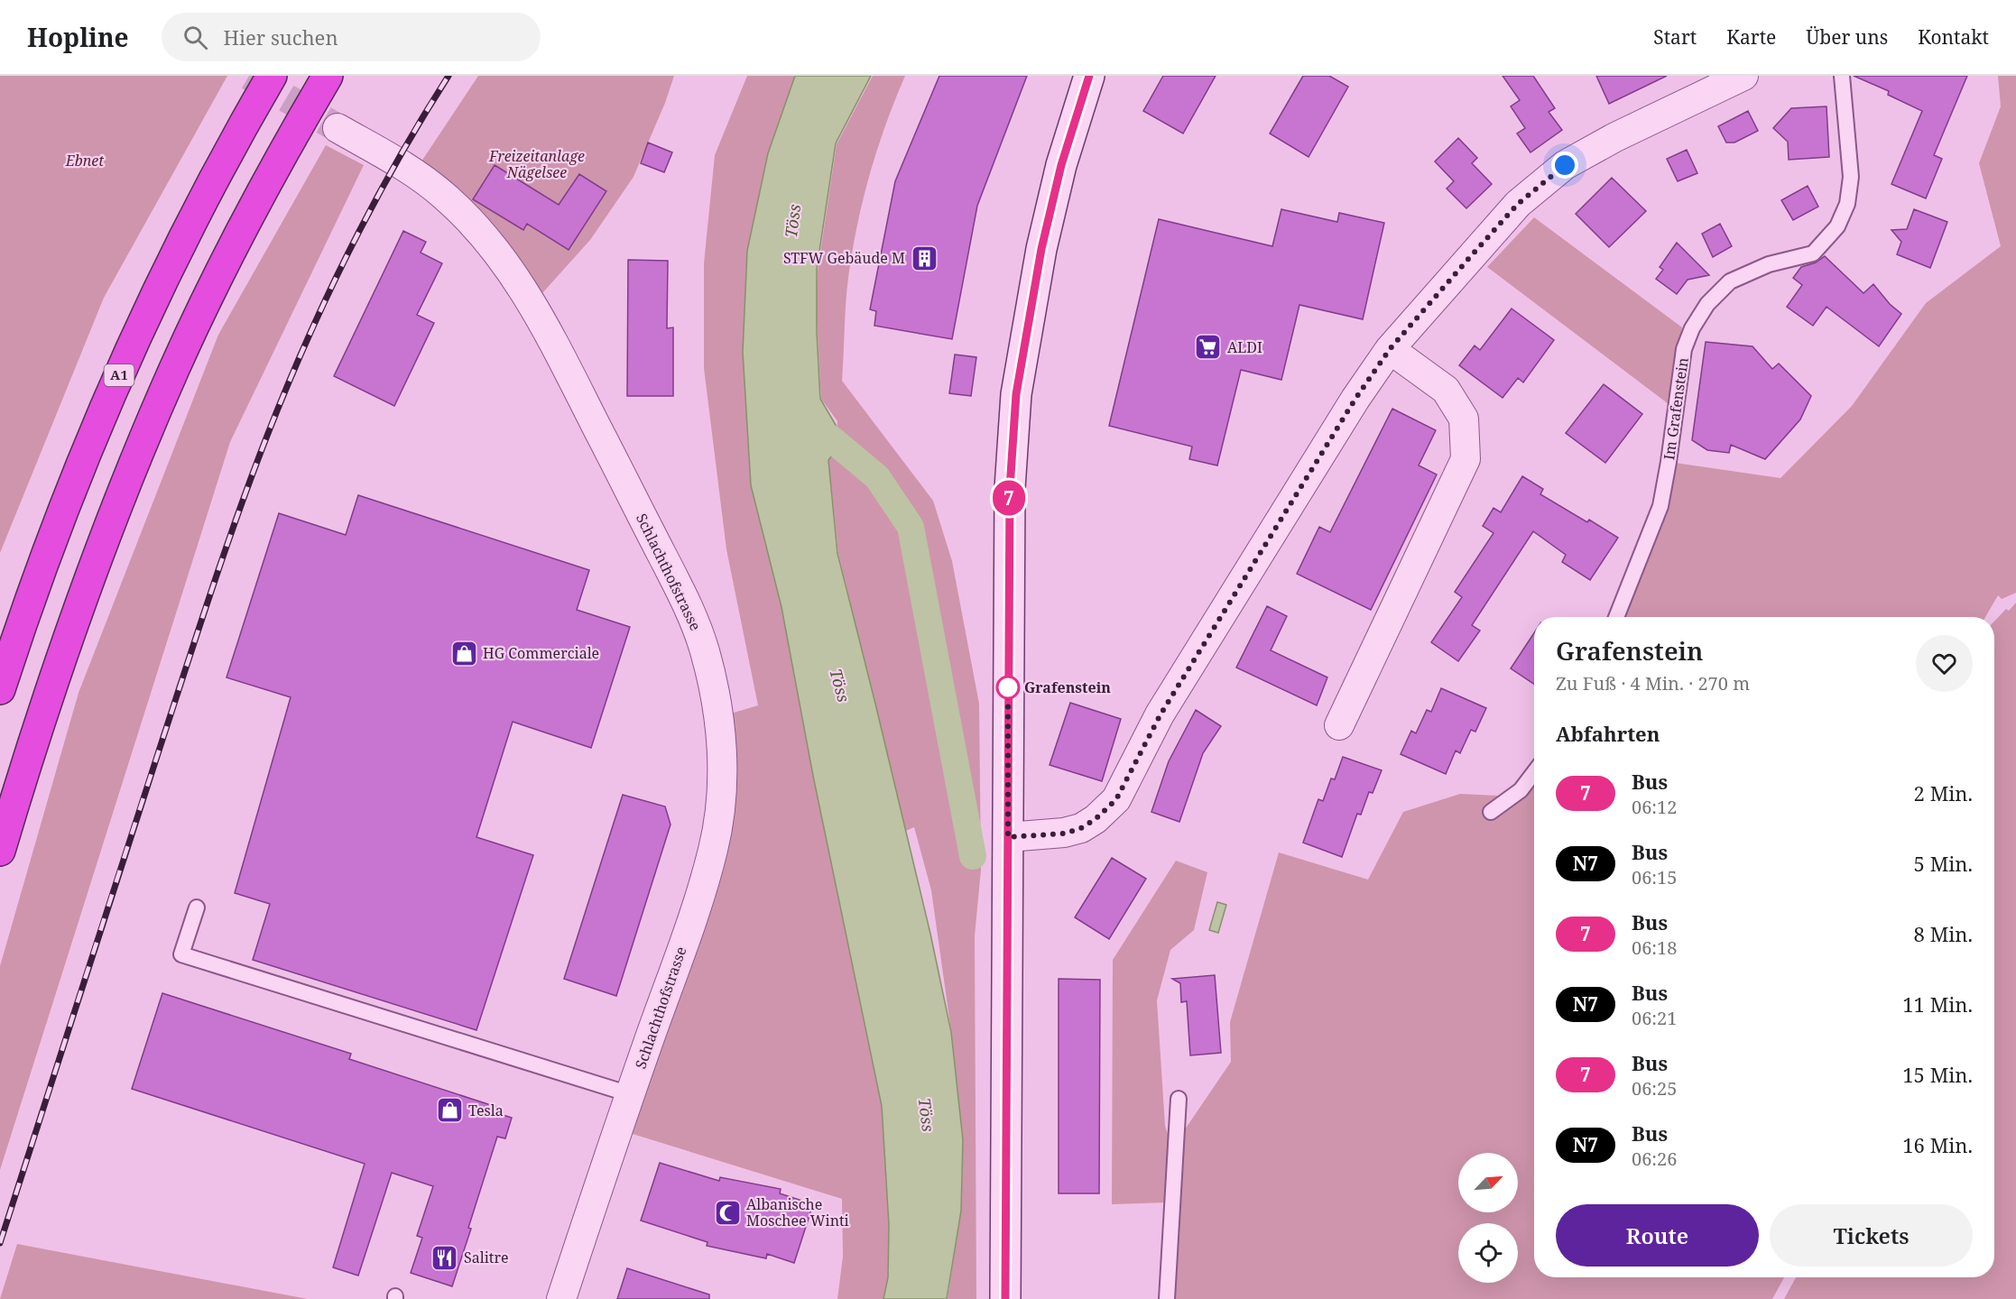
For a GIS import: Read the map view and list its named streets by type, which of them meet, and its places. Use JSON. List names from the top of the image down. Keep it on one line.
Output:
{"streets":{"highway":["A1"],"street":["Schlachthofstrasse"],"lane":["Im Grafenstein"]},"water":["Töss"],"parks":["Freizeitanlage Nägelsee","Ebnet"],"places":{"building":["STFW Gebäude M"],"supermarket":["ALDI"],"shop":["HG Commerciale","Tesla"],"other":["Grafenstein"],"mosque":["Albanische Moschee Winti"],"restaurant":["Salitre"]},"lines":["bus line 7"],"north":"top right","page":{"header":"Hopline","search":"Hier suchen","nav":["Start","Karte","Über uns","Kontakt"],"on_map":"7","heading":[["Grafenstein","Zu Fuß · 4 Min. · 270 m"],"Abfahrten"],"list":[{"mark":"7","name":"Bus","note":"06:12","value":"2 Min."},{"mark":"N7","name":"Bus","note":"06:15","value":"5 Min."},{"mark":"7","name":"Bus","note":"06:18","value":"8 Min."},{"mark":"N7","name":"Bus","note":"06:21","value":"11 Min."},{"mark":"7","name":"Bus","note":"06:25","value":"15 Min."},{"mark":"N7","name":"Bus","note":"06:26","value":"16 Min."}],"buttons":["Route","Tickets"]}}
